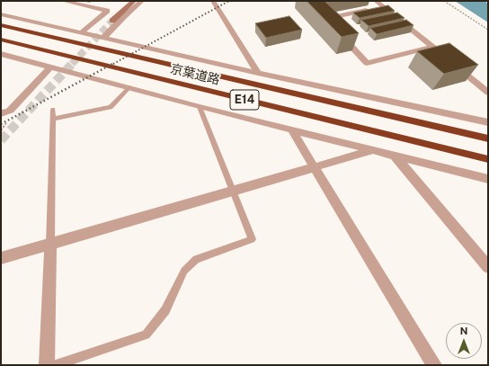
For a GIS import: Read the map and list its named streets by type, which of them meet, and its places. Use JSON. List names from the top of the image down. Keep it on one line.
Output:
{"streets":{"highway":["京葉道路","E14"]},"north":"top"}
